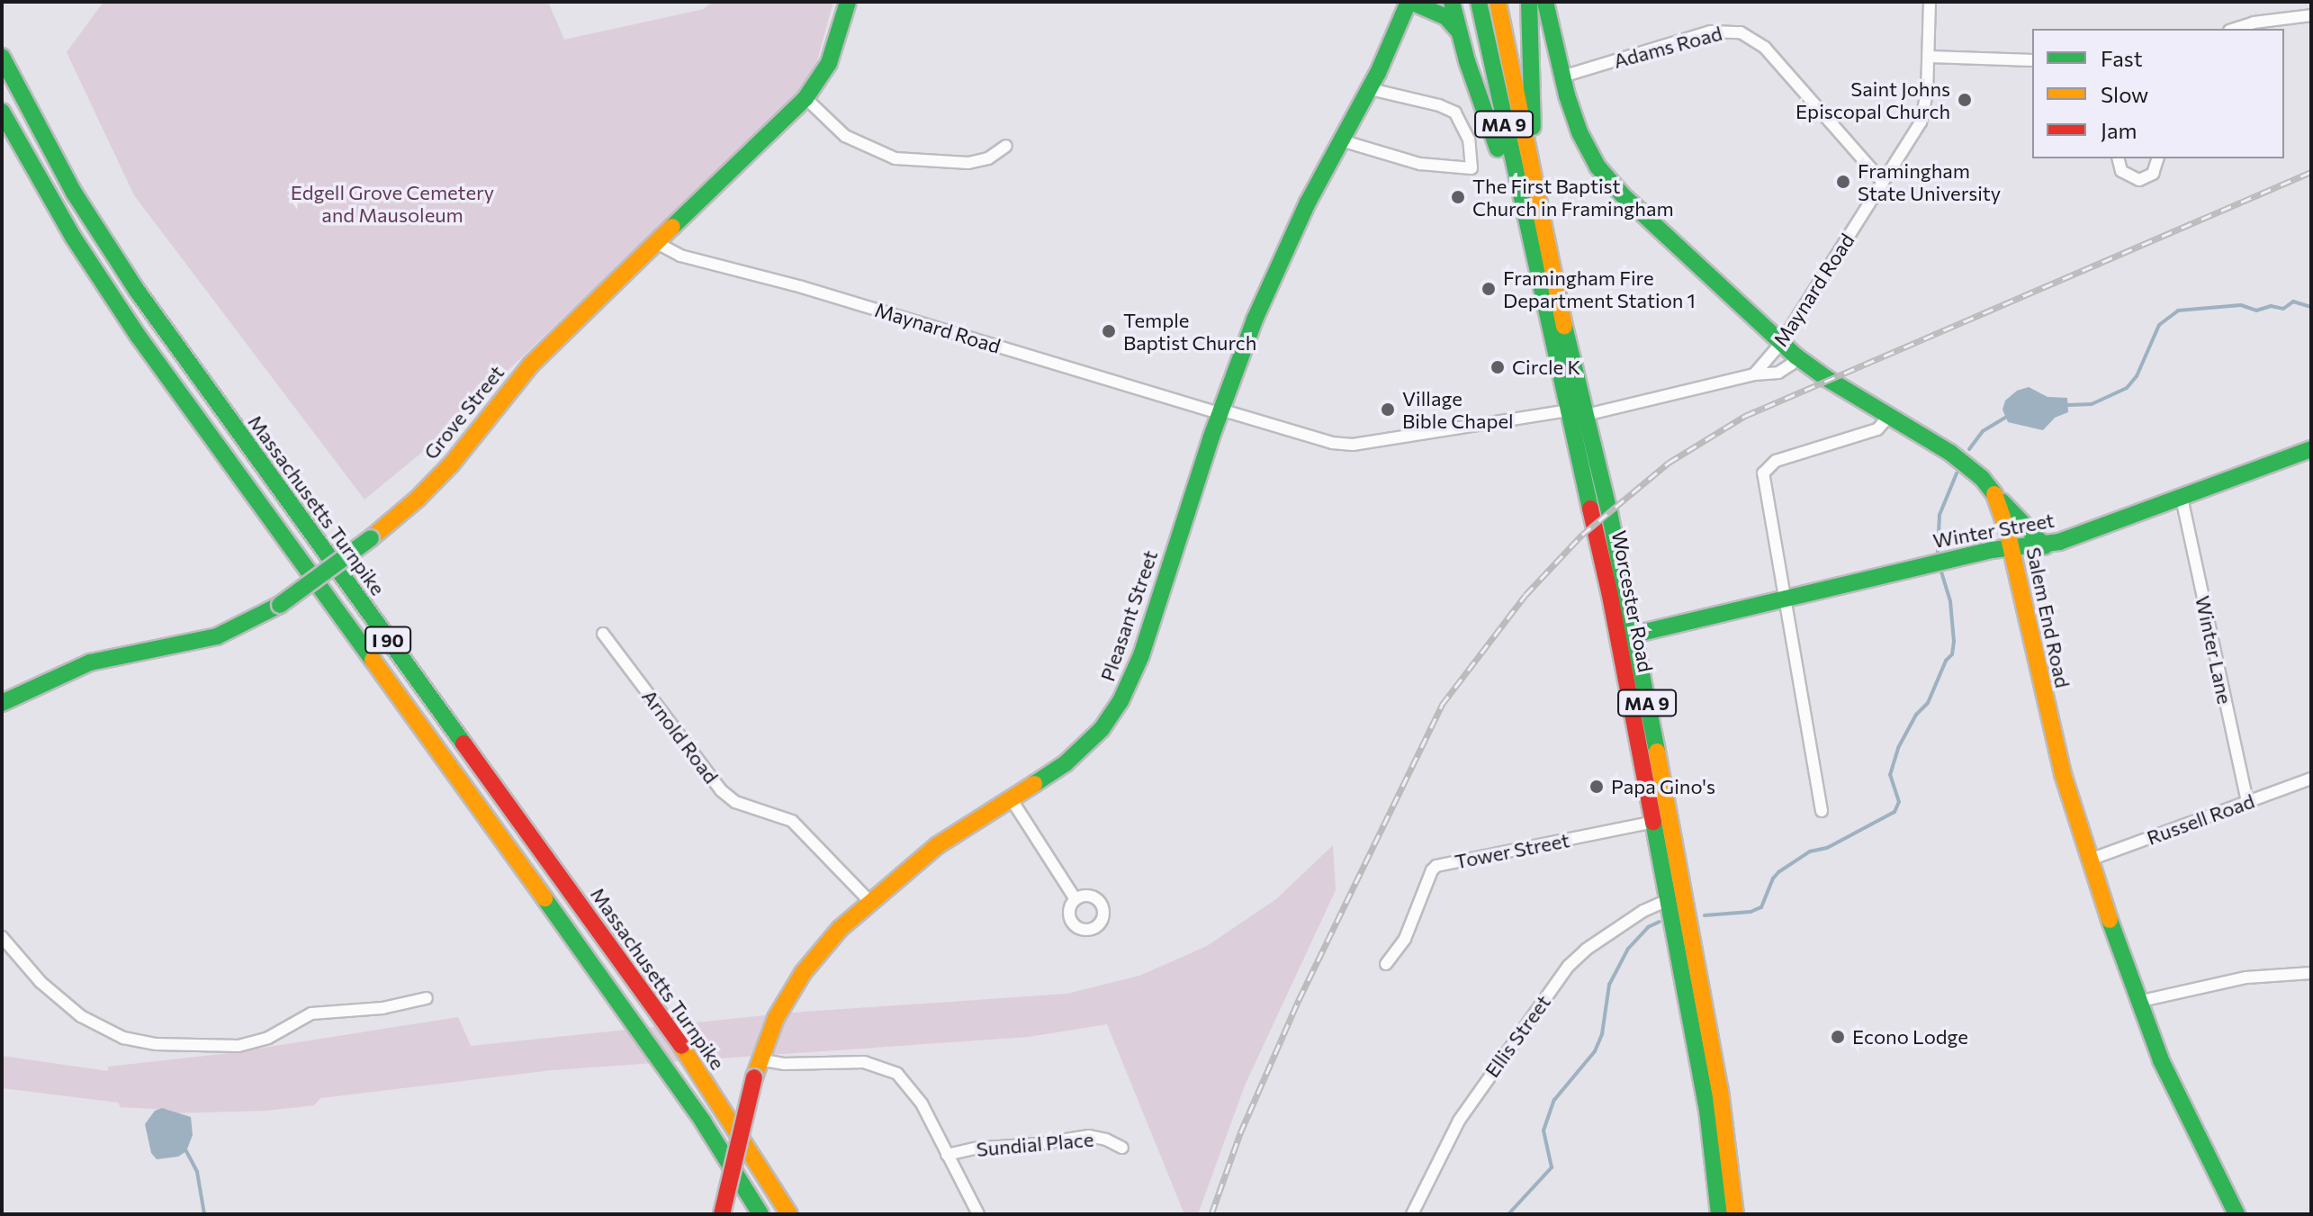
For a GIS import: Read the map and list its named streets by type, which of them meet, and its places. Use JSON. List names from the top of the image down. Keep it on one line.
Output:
{"streets":{"main road":["MA 9","Grove Street","Massachusetts Turnpike","Winter Street","Worcester Road","Pleasant Street","Salem End Road","I 90"],"street":["Adams Road","Maynard Road","Winter Lane","Arnold Road","Russell Road","Tower Street","Ellis Street","Sundial Place"]},"crossings":[["Adams Road","Maynard Road"],["Adams Road","Salem End Road"],["Maynard Road","Grove Street"],["Maynard Road","Worcester Road"],["Maynard Road","Pleasant Street"],["Maynard Road","Salem End Road"],["Winter Street","Worcester Road"],["Winter Street","Salem End Road"],["Winter Street","Winter Lane"],["Worcester Road","Tower Street"],["Worcester Road","Ellis Street"],["Pleasant Street","Arnold Road"],["Salem End Road","Russell Road"],["Winter Lane","Russell Road"]],"parks":["Edgell Grove Cemetery and Mausoleum"],"places":["Saint Johns Episcopal Church","Framingham State University","The First Baptist Church in Framingham","Framingham Fire Department Station 1","Temple Baptist Church","Circle K","Village Bible Chapel","Papa Gino's","Econo Lodge"],"legend":["Fast","Slow","Jam"]}
